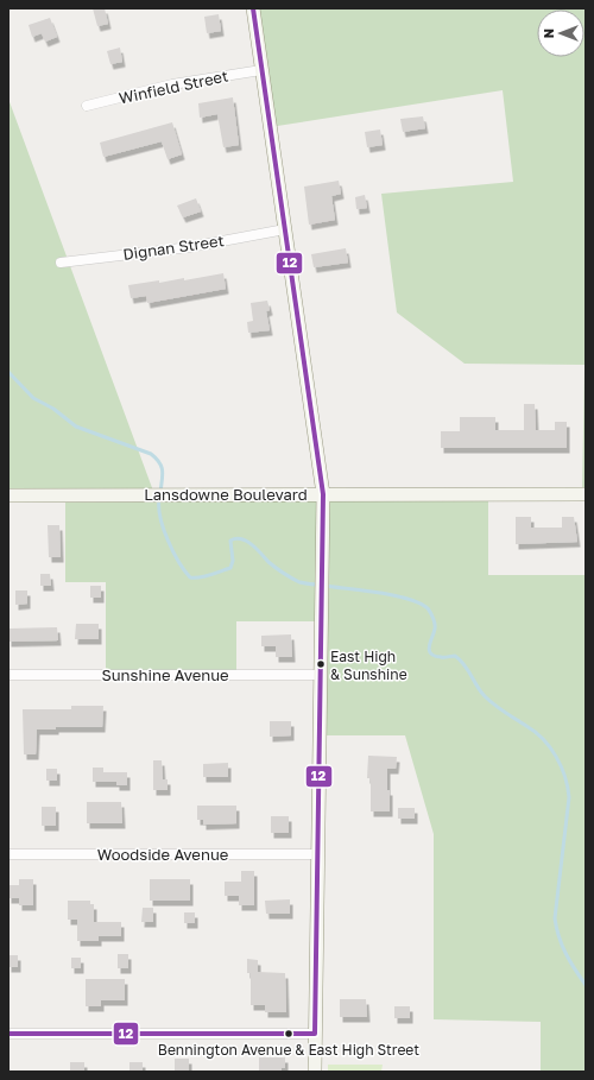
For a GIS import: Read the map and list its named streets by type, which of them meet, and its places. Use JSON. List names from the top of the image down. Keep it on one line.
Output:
{"streets":{"street":["Winfield Street","Dignan Street","Lansdowne Boulevard","Sunshine Avenue","Woodside Avenue"]},"places":["East High & Sunshine","Bennington Avenue & East High Street"],"lines":["transit line 12"],"north":"left"}
